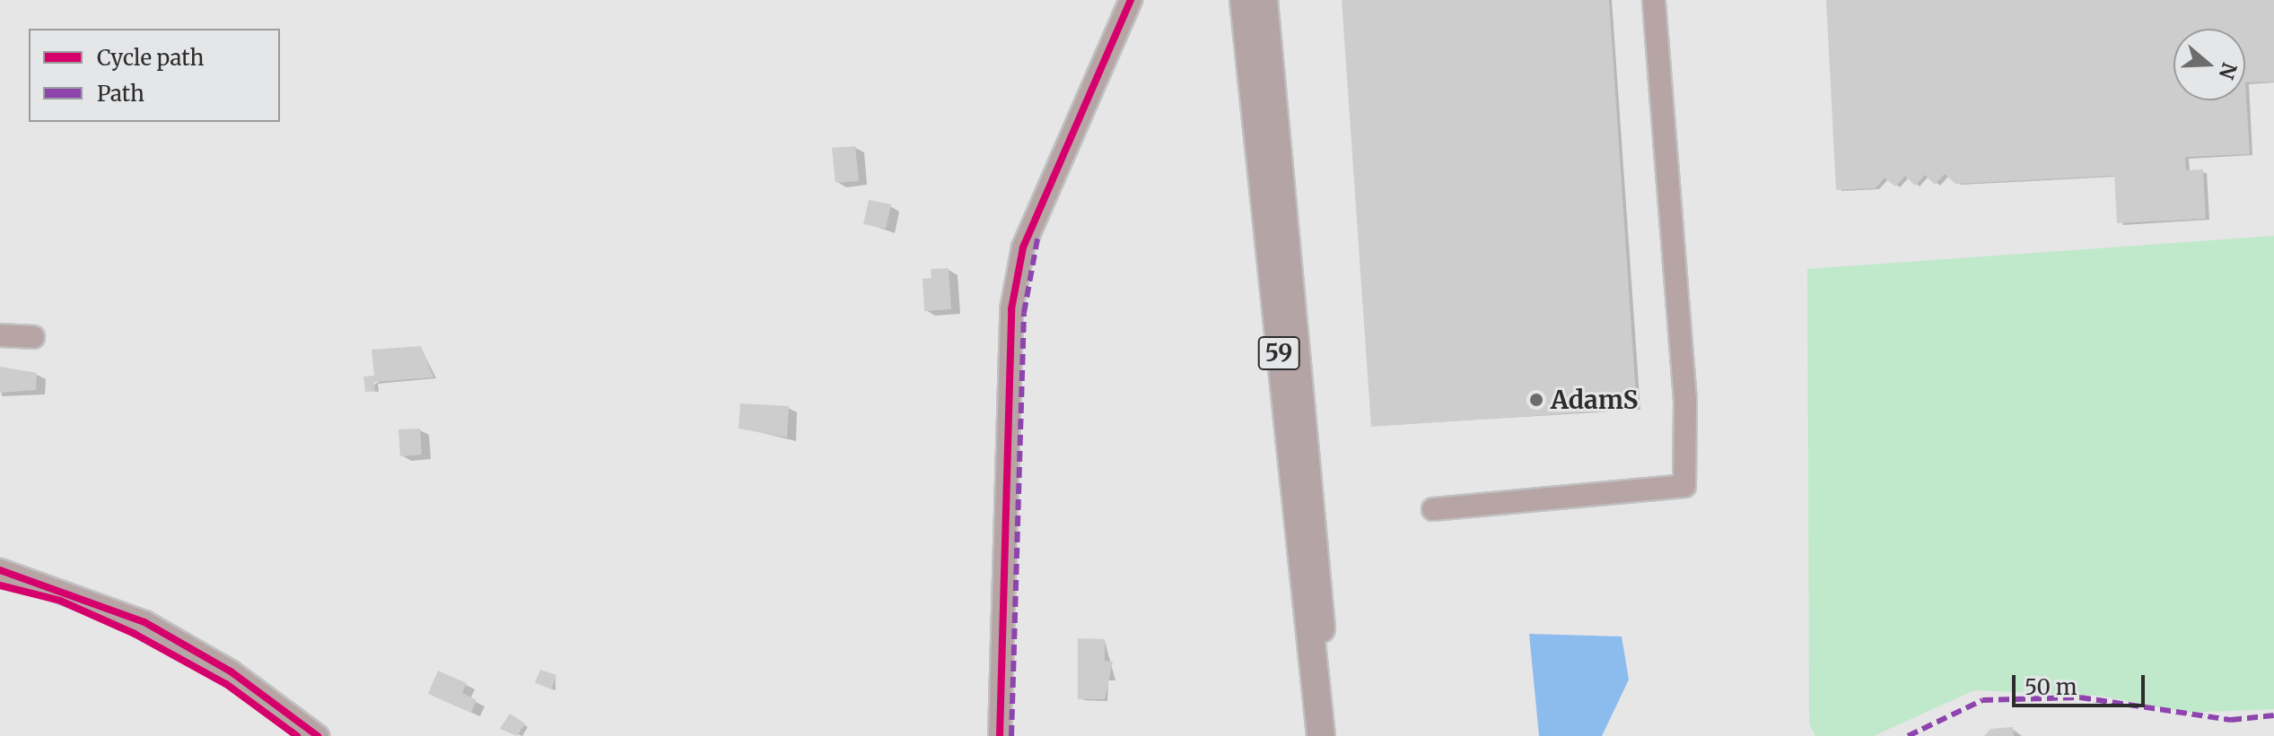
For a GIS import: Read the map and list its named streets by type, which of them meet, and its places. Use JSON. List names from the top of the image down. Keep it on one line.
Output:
{"streets":{"main road":["59"]},"places":["AdamS"],"legend":["Cycle path","Path"],"scale_bar":"50 m","north":"right"}
